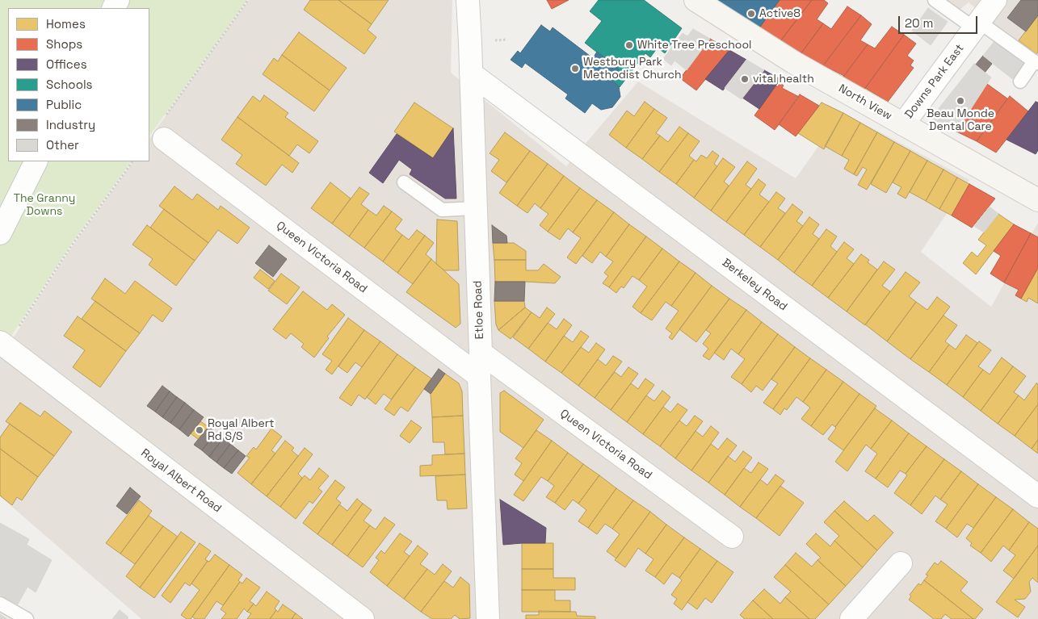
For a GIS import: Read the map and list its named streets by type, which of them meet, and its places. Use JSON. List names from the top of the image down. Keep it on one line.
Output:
{"streets":{"main road":["North View"],"street":["Downs Park East","Queen Victoria Road","Berkeley Road","Etloe Road","Royal Albert Road"]},"crossings":[["Downs Park East","North View"],["Queen Victoria Road","Etloe Road"],["Berkeley Road","Etloe Road"]],"parks":["The Granny Downs"],"places":["Active8","White Tree Preschool","Westbury Park Methodist Church","vital health","Beau Monde Dental Care","Royal Albert Rd S/S"],"legend":["Homes","Shops","Offices","Schools","Public","Industry","Other"],"scale_bar":"20 m"}
